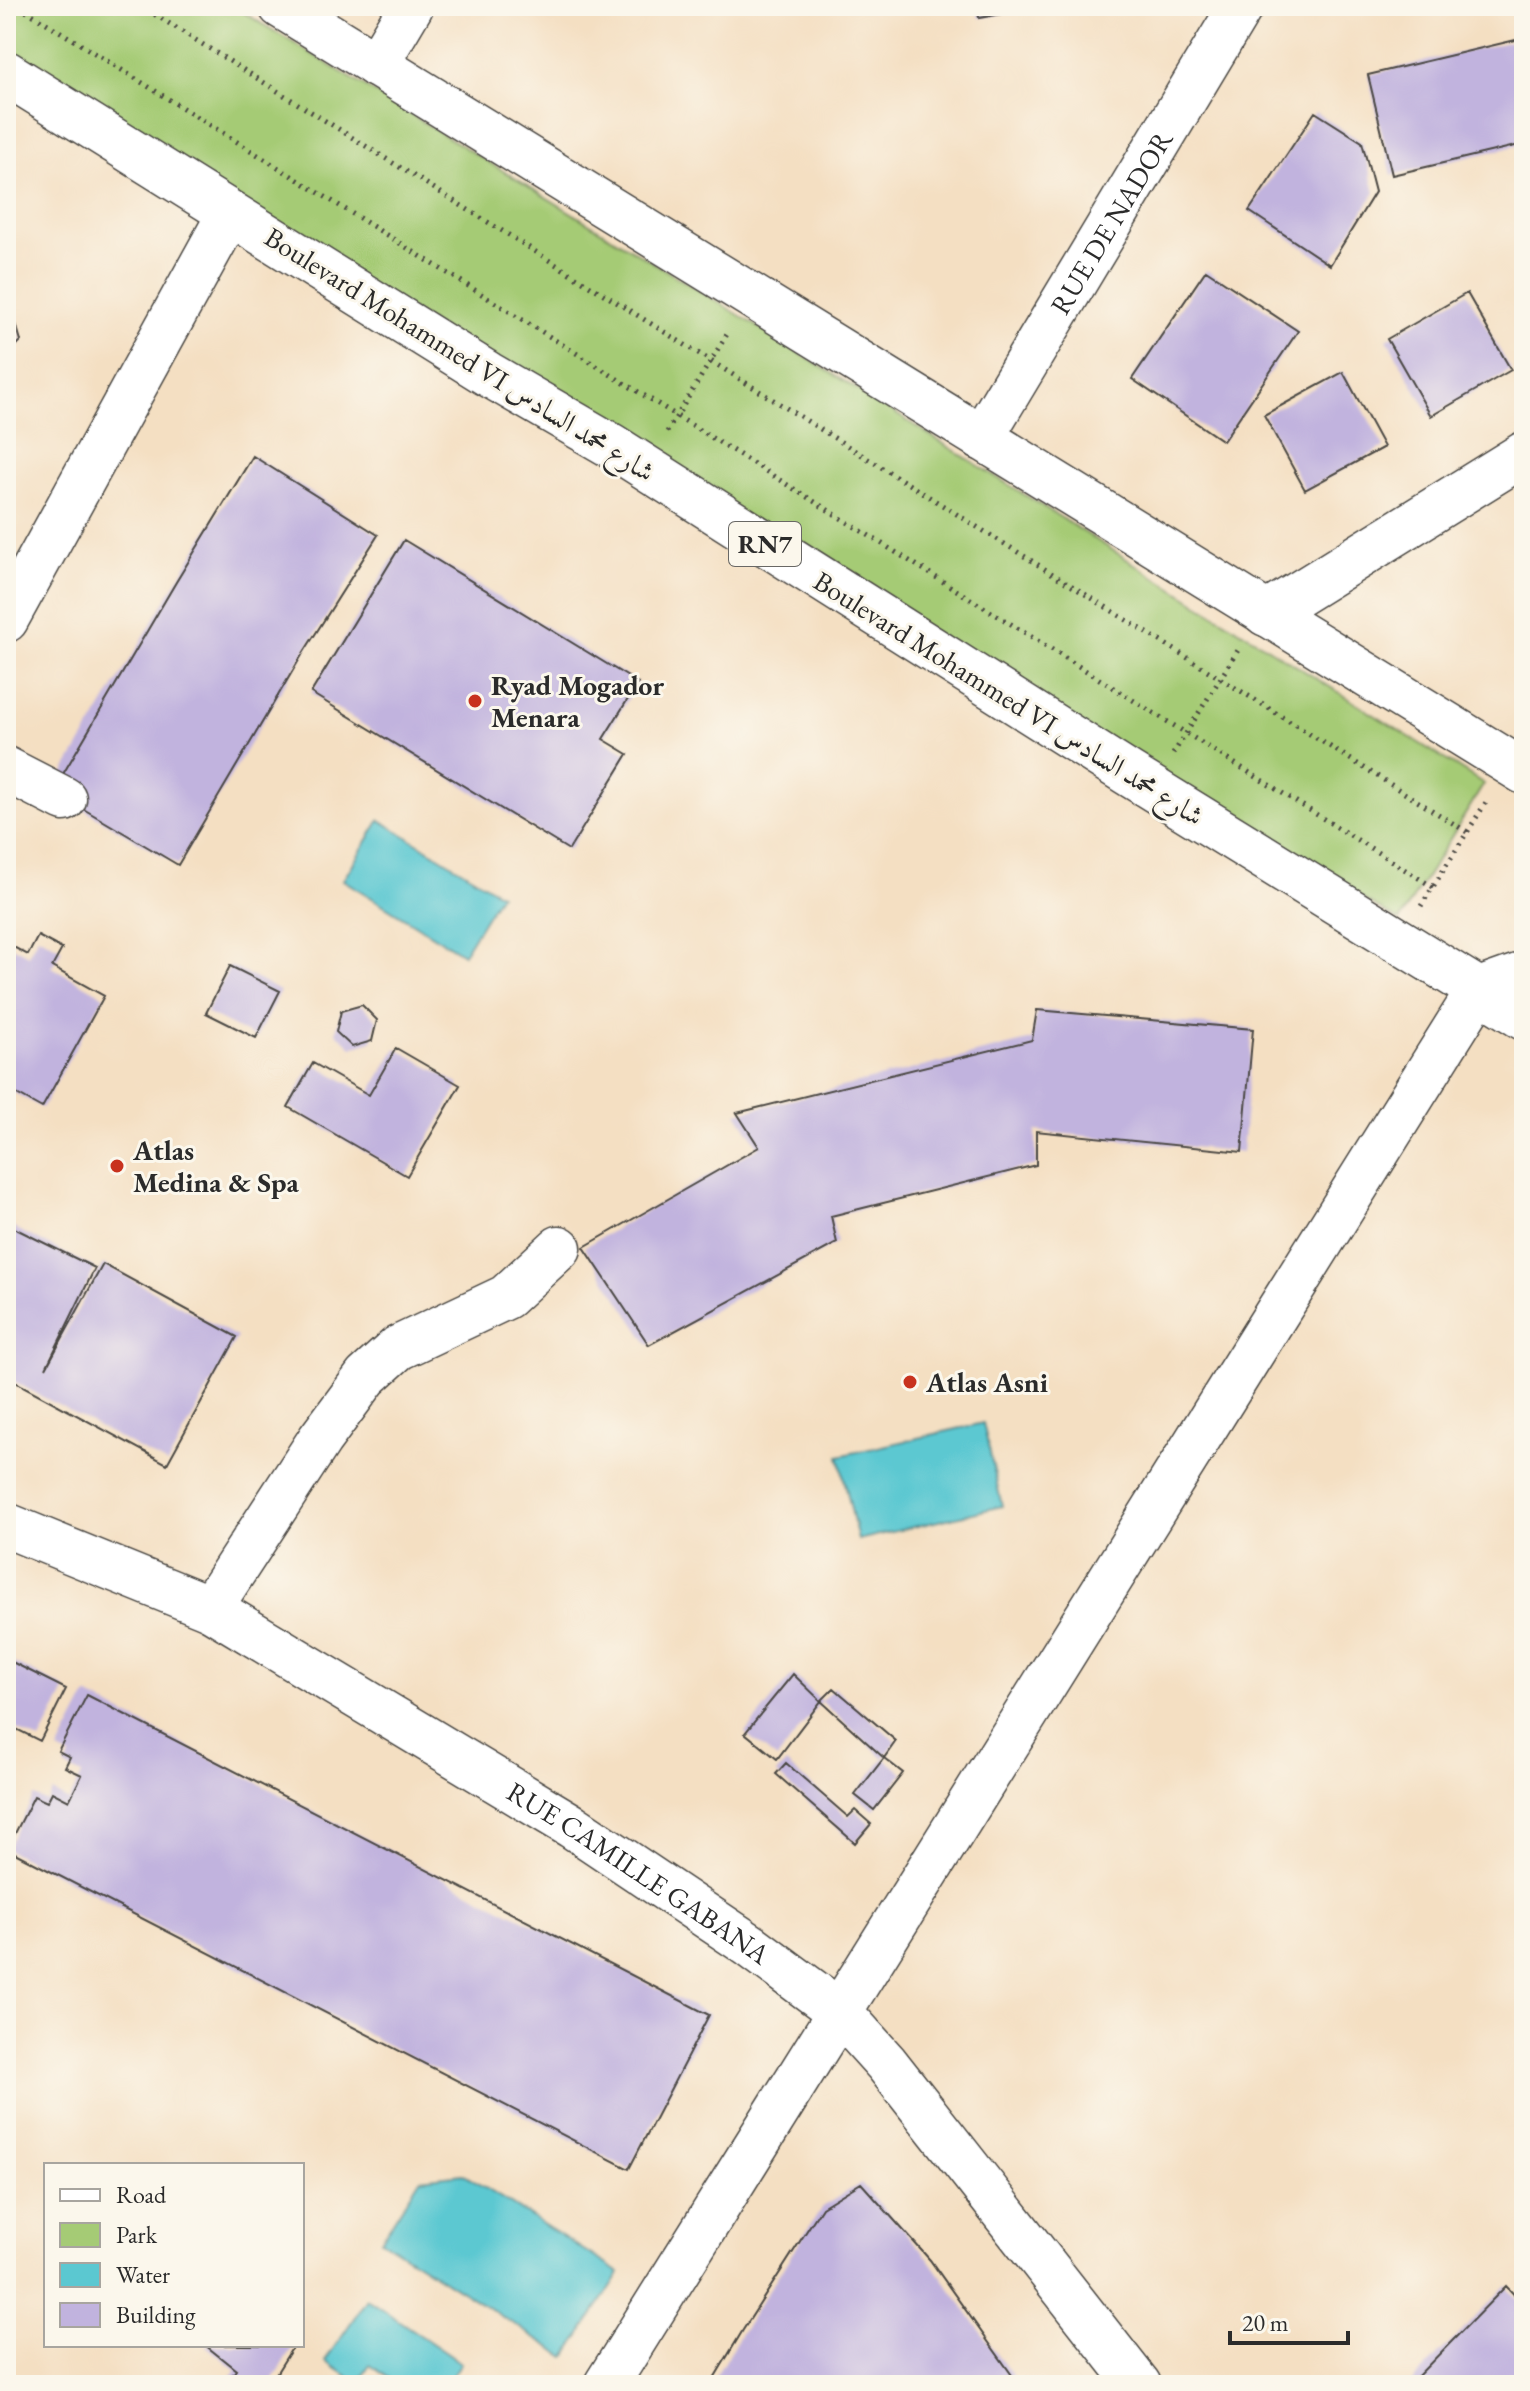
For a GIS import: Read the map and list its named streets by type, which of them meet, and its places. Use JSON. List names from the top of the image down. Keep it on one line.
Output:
{"streets":{"street":["RUE DE NADOR","Boulevard Mohammed VI شارع محمد السادس","RN7","RUE CAMILLE GABANA"]},"places":["Ryad Mogador Menara","Atlas Medina & Spa","Atlas Asni"],"legend":["Road","Park","Water","Building"],"scale_bar":"20 m"}
